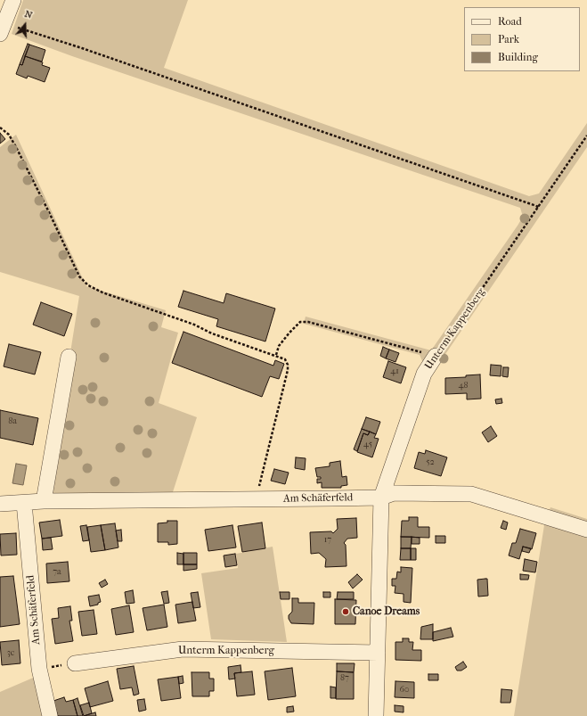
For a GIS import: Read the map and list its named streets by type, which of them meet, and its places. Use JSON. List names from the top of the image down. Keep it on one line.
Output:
{"streets":{"street":["Unterm Kappenberg","Am Schäferfeld"]},"crossings":[["Unterm Kappenberg","Am Schäferfeld"]],"places":["Canoe Dreams"],"house_numbers":["41","48","8a","45","52","17","7a","3c","87","60"],"legend":["Road","Park","Building"],"north":"top"}
